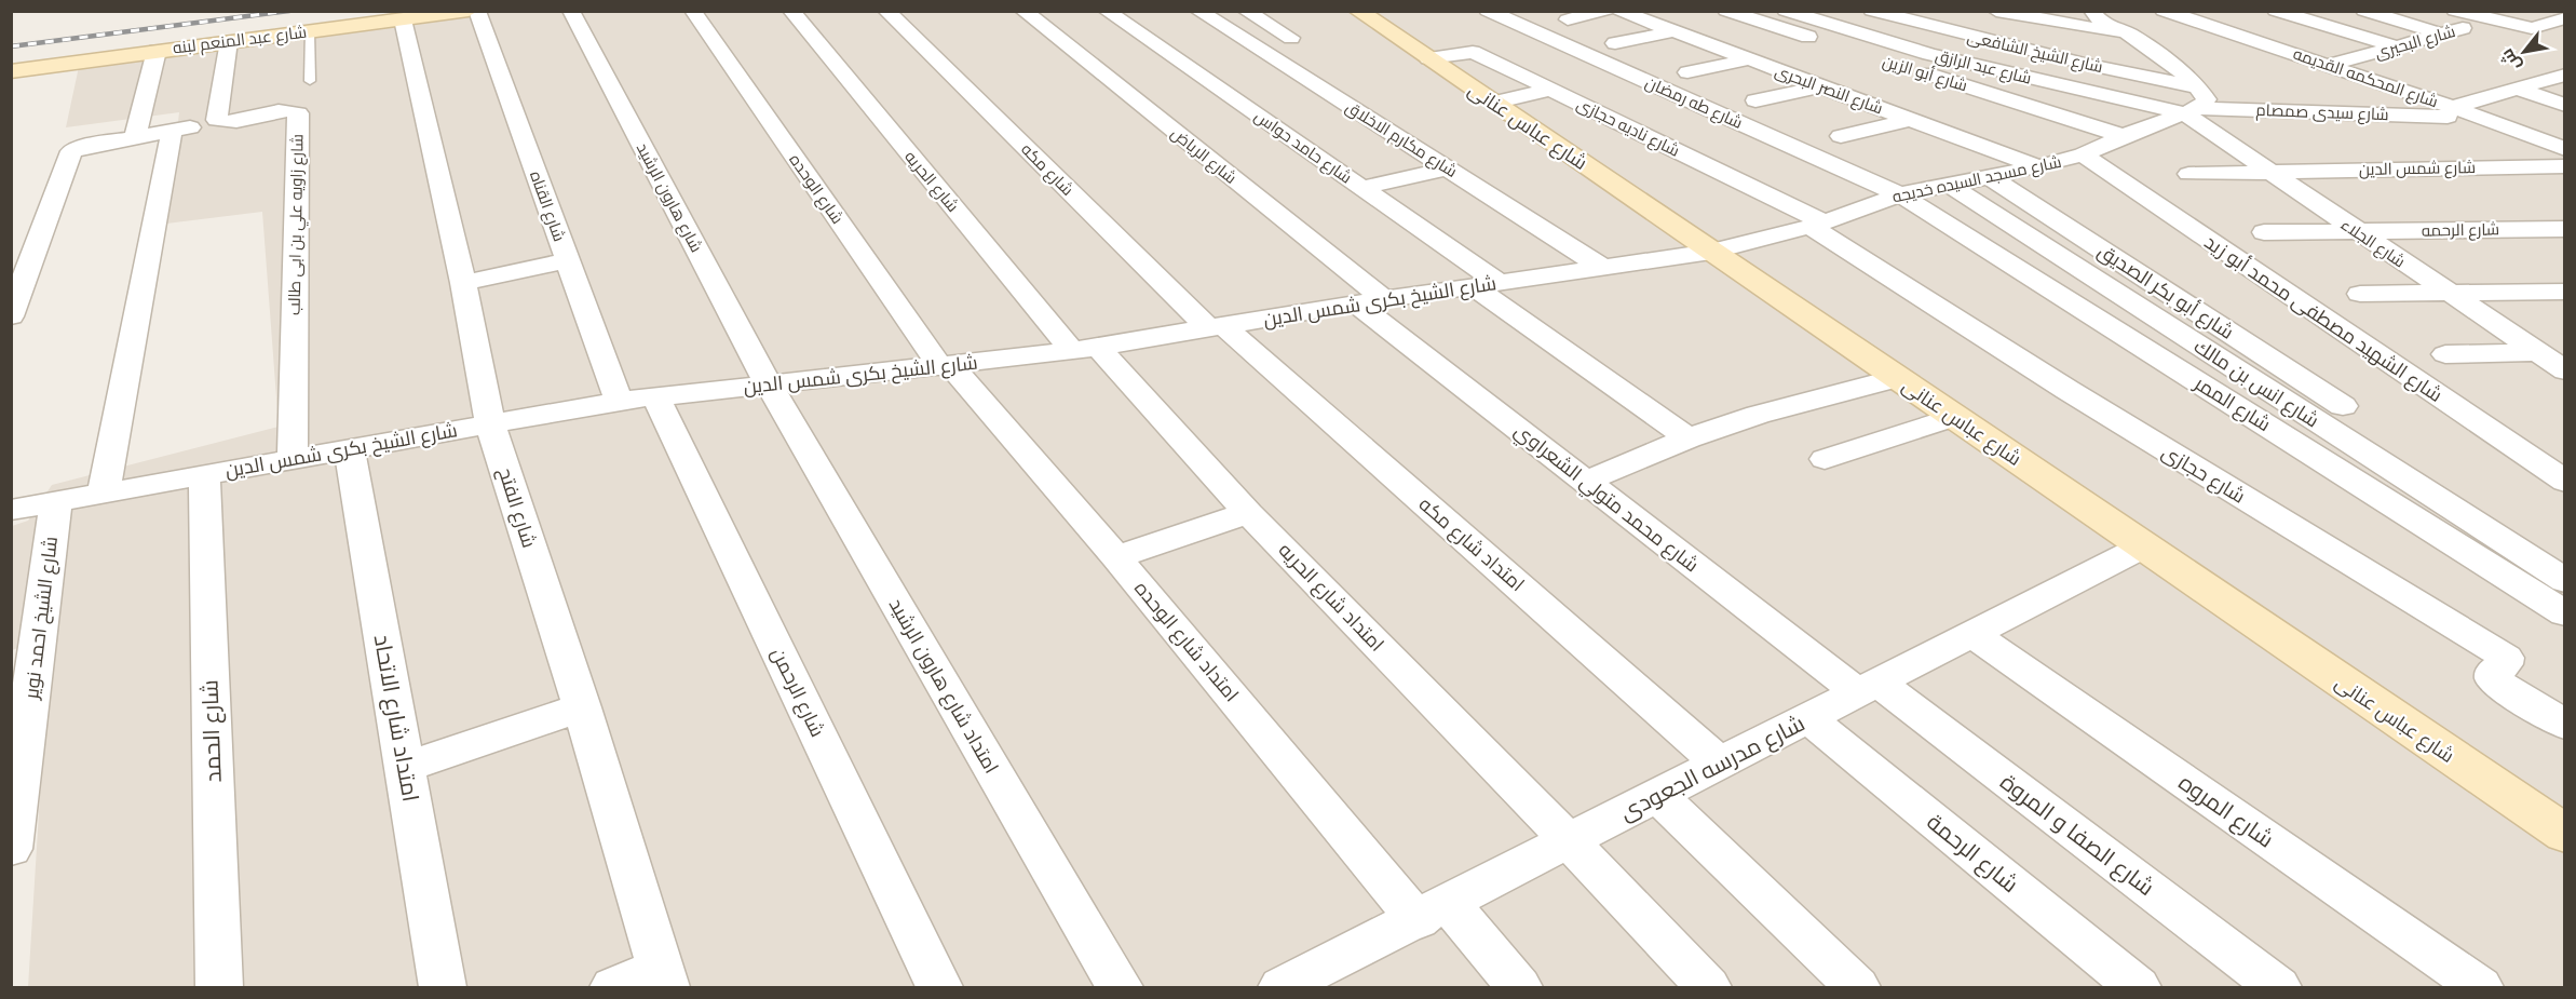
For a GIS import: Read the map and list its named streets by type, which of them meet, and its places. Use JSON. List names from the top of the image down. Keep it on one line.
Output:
{"streets":{"street":["شارع عبد المنعم لبنه","شارع البحيرى","شارع الشيخ الشافعى","شارع عبد الرازق","شارع أبو الزين","شارع المحكمه القديمه","شارع النصر البحرى","شارع طه رمضان","شارع سيدى صمصام","شارع عباس عنانى","شارع ناديه حجازى","شارع مكارم الاخلاق","شارع حامد حواس","شارع الرياض","شارع شمس الدين","شارع مكه","شارع مسجد السيده خديجه","شارع الحريه","شارع الوحده","شارع هارون الرشيد","شارع القناه","شارع زاويه علي بن ابى طالب","شارع الرحمه","شارع الجلاء","شارع أبو بكر الصديق","شارع الشيخ بكرى شمس الدين","شارع الشهيد مصطفى محمد أبو زيد","شارع انس بن مالك","شارع الممر","شارع حجازى","شارع محمد متولي الشعراوي","شارع الفتح","امتداد شارع مكه","امتداد شارع الحريه","شارع الشيخ احمد نوير","امتداد شارع الوحده","امتداد شارع هارون الرشيد","شارع الرحمن","امتداد شارع الاتحاد","شارع الحمد","شارع مدرسه الجعودى","شارع المروه","شارع الصفا و المروة","شارع الرحمة"]},"crossings":[["شارع عبد المنعم لبنه","شارع الفتح"],["شارع البحيرى","شارع المحكمه القديمه"],["شارع الشيخ الشافعى","شارع عبد الرازق"],["شارع الشيخ الشافعى","شارع سيدى صمصام"],["شارع الشيخ الشافعى","شارع مسجد السيده خديجه"],["شارع الشيخ الشافعى","شارع الجلاء"],["شارع عبد الرازق","شارع سيدى صمصام"],["شارع عبد الرازق","شارع مسجد السيده خديجه"],["شارع عبد الرازق","شارع الجلاء"],["شارع أبو الزين","شارع مسجد السيده خديجه"],["شارع المحكمه القديمه","شارع سيدى صمصام"],["شارع النصر البحرى","شارع مسجد السيده خديجه"],["شارع طه رمضان","شارع مسجد السيده خديجه"],["شارع طه رمضان","شارع الممر"],["شارع سيدى صمصام","شارع مسجد السيده خديجه"],["شارع سيدى صمصام","شارع الجلاء"],["شارع عباس عنانى","شارع ناديه حجازى"],["شارع عباس عنانى","شارع مسجد السيده خديجه"],["شارع عباس عنانى","شارع الشيخ بكرى شمس الدين"],["شارع عباس عنانى","شارع مدرسه الجعودى"],["شارع ناديه حجازى","شارع مسجد السيده خديجه"],["شارع ناديه حجازى","شارع حجازى"],["شارع مكارم الاخلاق","شارع الشيخ بكرى شمس الدين"],["شارع حامد حواس","شارع الشيخ بكرى شمس الدين"],["شارع الرياض","شارع الشيخ بكرى شمس الدين"],["شارع الرياض","شارع محمد متولي الشعراوي"],["شارع شمس الدين","شارع الجلاء"],["شارع مكه","شارع الشيخ بكرى شمس الدين"],["شارع مكه","امتداد شارع مكه"],["شارع مسجد السيده خديجه","شارع الجلاء"],["شارع مسجد السيده خديجه","شارع أبو بكر الصديق"],["شارع مسجد السيده خديجه","شارع الشيخ بكرى شمس الدين"],["شارع مسجد السيده خديجه","شارع الشهيد مصطفى محمد أبو زيد"],["شارع مسجد السيده خديجه","شارع انس بن مالك"],["شارع مسجد السيده خديجه","شارع الممر"],["شارع مسجد السيده خديجه","شارع حجازى"],["شارع الحريه","شارع الشيخ بكرى شمس الدين"],["شارع الحريه","امتداد شارع الحريه"],["شارع الوحده","شارع الشيخ بكرى شمس الدين"],["شارع الوحده","امتداد شارع الوحده"],["شارع هارون الرشيد","شارع الشيخ بكرى شمس الدين"],["شارع هارون الرشيد","امتداد شارع هارون الرشيد"],["شارع القناه","شارع الشيخ بكرى شمس الدين"],["شارع زاويه علي بن ابى طالب","شارع الشيخ بكرى شمس الدين"],["شارع الرحمه","شارع الجلاء"],["شارع أبو بكر الصديق","شارع انس بن مالك"],["شارع الشيخ بكرى شمس الدين","شارع محمد متولي الشعراوي"],["شارع الشيخ بكرى شمس الدين","شارع الفتح"],["شارع الشيخ بكرى شمس الدين","امتداد شارع مكه"],["شارع الشيخ بكرى شمس الدين","امتداد شارع الحريه"],["شارع الشيخ بكرى شمس الدين","شارع الشيخ احمد نوير"],["شارع الشيخ بكرى شمس الدين","امتداد شارع الوحده"],["شارع الشيخ بكرى شمس الدين","امتداد شارع هارون الرشيد"],["شارع الشيخ بكرى شمس الدين","شارع الرحمن"],["شارع الشيخ بكرى شمس الدين","امتداد شارع الاتحاد"],["شارع الشيخ بكرى شمس الدين","شارع الحمد"],["شارع محمد متولي الشعراوي","شارع مدرسه الجعودى"],["شارع محمد متولي الشعراوي","شارع الصفا و المروة"],["امتداد شارع مكه","شارع مدرسه الجعودى"],["امتداد شارع الحريه","شارع مدرسه الجعودى"],["امتداد شارع الوحده","شارع مدرسه الجعودى"],["شارع مدرسه الجعودى","شارع المروه"],["شارع مدرسه الجعودى","شارع الصفا و المروة"],["شارع مدرسه الجعودى","شارع الرحمة"]],"north":"bottom left"}
